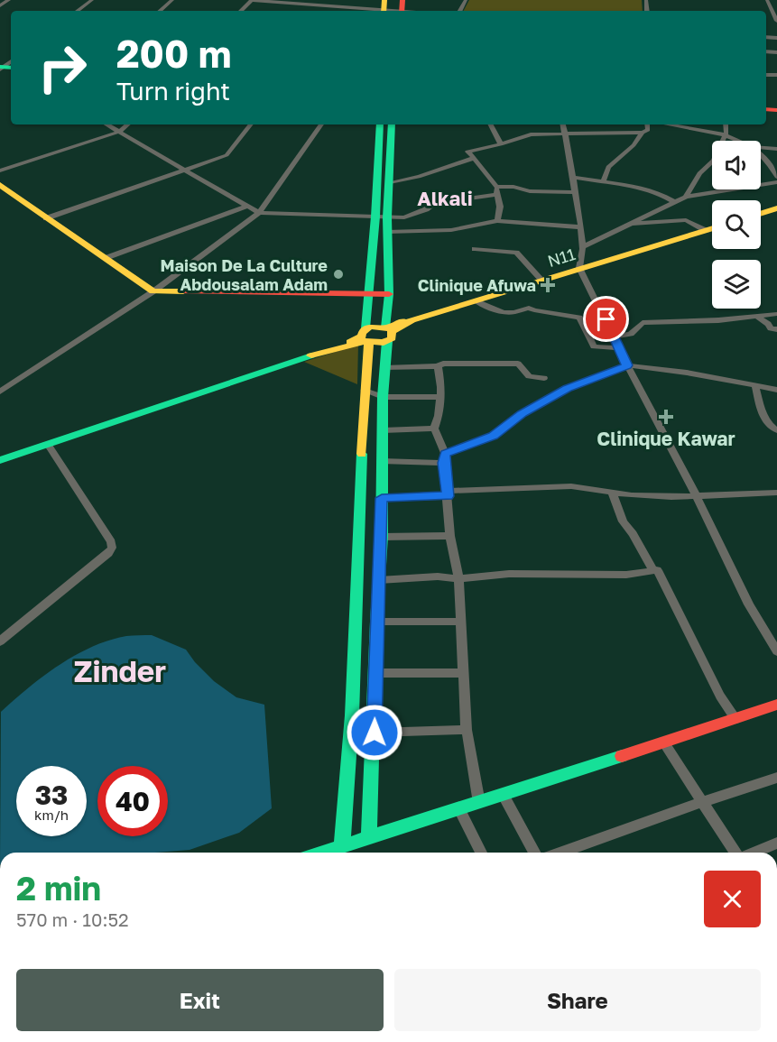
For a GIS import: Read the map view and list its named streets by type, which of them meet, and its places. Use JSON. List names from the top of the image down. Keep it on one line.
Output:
{"streets":{"main road":["N11"]},"districts":["Alkali","Zinder"],"places":{"other":["Maison De La Culture Abdousalam Adam"],"health":["Clinique Afuwa","Clinique Kawar"]},"page":{"turn":["200 m","Turn right"],"speed":"33 km/h","limit":"40","heading":["2 min","570 m · 10:52"],"buttons":["Exit","Share"]}}
